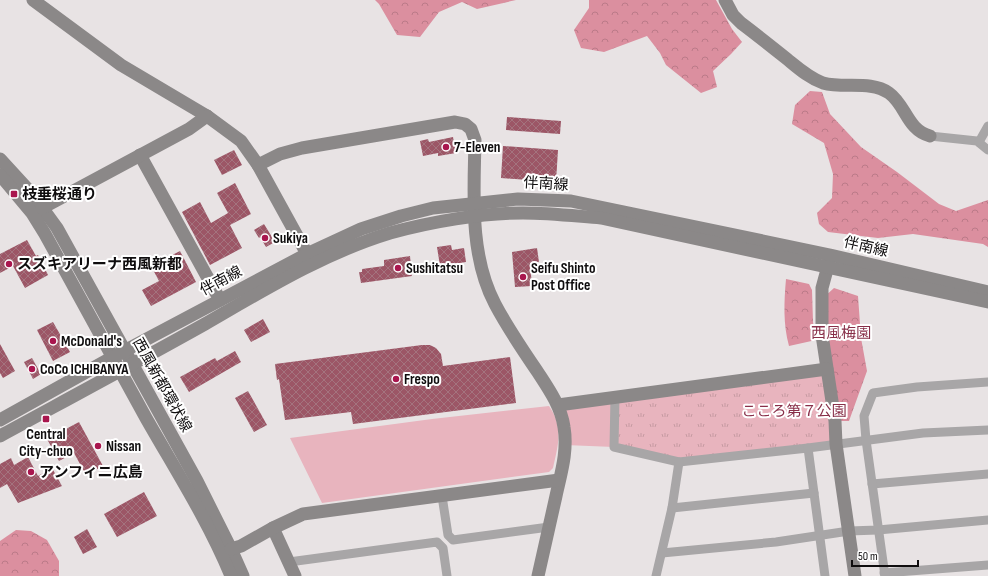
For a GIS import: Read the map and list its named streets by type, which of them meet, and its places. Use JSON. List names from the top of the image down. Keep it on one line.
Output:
{"streets":{"street":["伴南線","西風新都環状線"]},"crossings":[["伴南線","西風新都環状線"]],"parks":["西風梅園","こころ第７公園"],"places":{"other":["7-Eleven","Sukiya","スズキアリーナ西風新都","Sushitatsu","Seifu Shinto Post Office","McDonald's","CoCo ICHIBANYA","Frespo","Nissan","アンフィニ広島"],"transit":["枝垂桜通り","Central City-chuo"]},"scale_bar":"50 m"}
